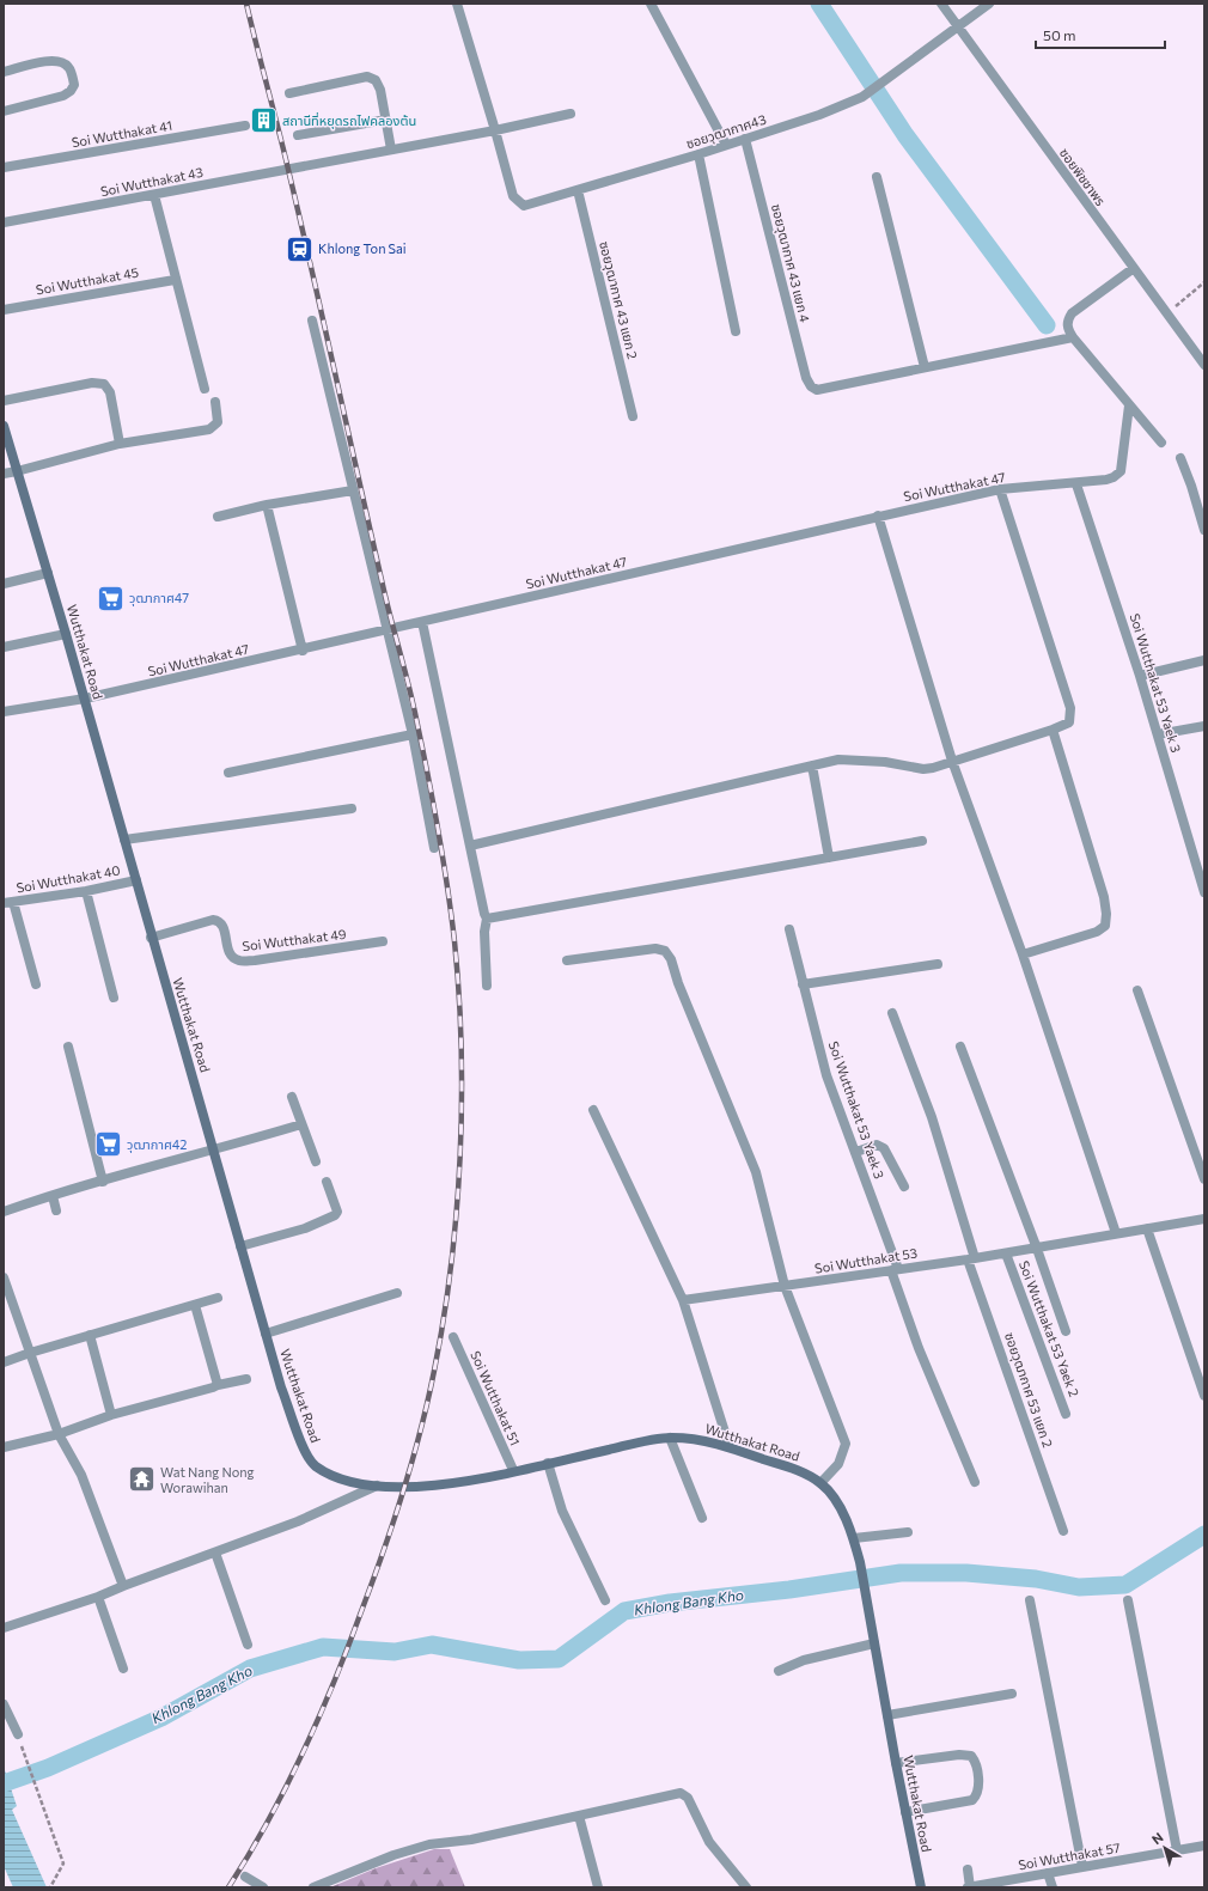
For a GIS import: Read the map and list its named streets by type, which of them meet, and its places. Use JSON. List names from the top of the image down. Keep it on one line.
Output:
{"streets":{"main road":["Wutthakat Road"],"street":["ซอยวุฒากาศ43","Soi Wutthakat 41","ซอยพิชชาพร","Soi Wutthakat 43","ซอยวุฒากาศ 43 แยก 4","Soi Wutthakat 45","ซอยวุฒากาศ 43 แยก 2","Soi Wutthakat 47","Soi Wutthakat 53 Yaek 3","Soi Wutthakat 40","Soi Wutthakat 49","Soi Wutthakat 53","Soi Wutthakat 53 Yaek 2","ซอยวุฒากาศ 53 แยก 2","Soi Wutthakat 51","Soi Wutthakat 57"]},"crossings":[["ซอยวุฒากาศ43","ซอยพิชชาพร"],["ซอยวุฒากาศ43","ซอยวุฒากาศ 43 แยก 4"],["ซอยวุฒากาศ43","ซอยวุฒากาศ 43 แยก 2"],["Soi Wutthakat 47","Wutthakat Road"],["Soi Wutthakat 47","Soi Wutthakat 53 Yaek 3"],["Wutthakat Road","Soi Wutthakat 40"],["Wutthakat Road","Soi Wutthakat 49"],["Wutthakat Road","Soi Wutthakat 51"],["Soi Wutthakat 53 Yaek 3","Soi Wutthakat 53"],["Soi Wutthakat 53","Soi Wutthakat 53 Yaek 2"],["Soi Wutthakat 53","ซอยวุฒากาศ 53 แยก 2"]],"water":["Khlong Bang Kho"],"places":{"building":["สถานีที่หยุดรถไฟคลองต้น"],"station":["Khlong Ton Sai"],"supermarket":["วุฒากาศ47","วุฒากาศ42"],"temple":["Wat Nang Nong Worawihan"]},"scale_bar":"50 m","north":"top left"}
